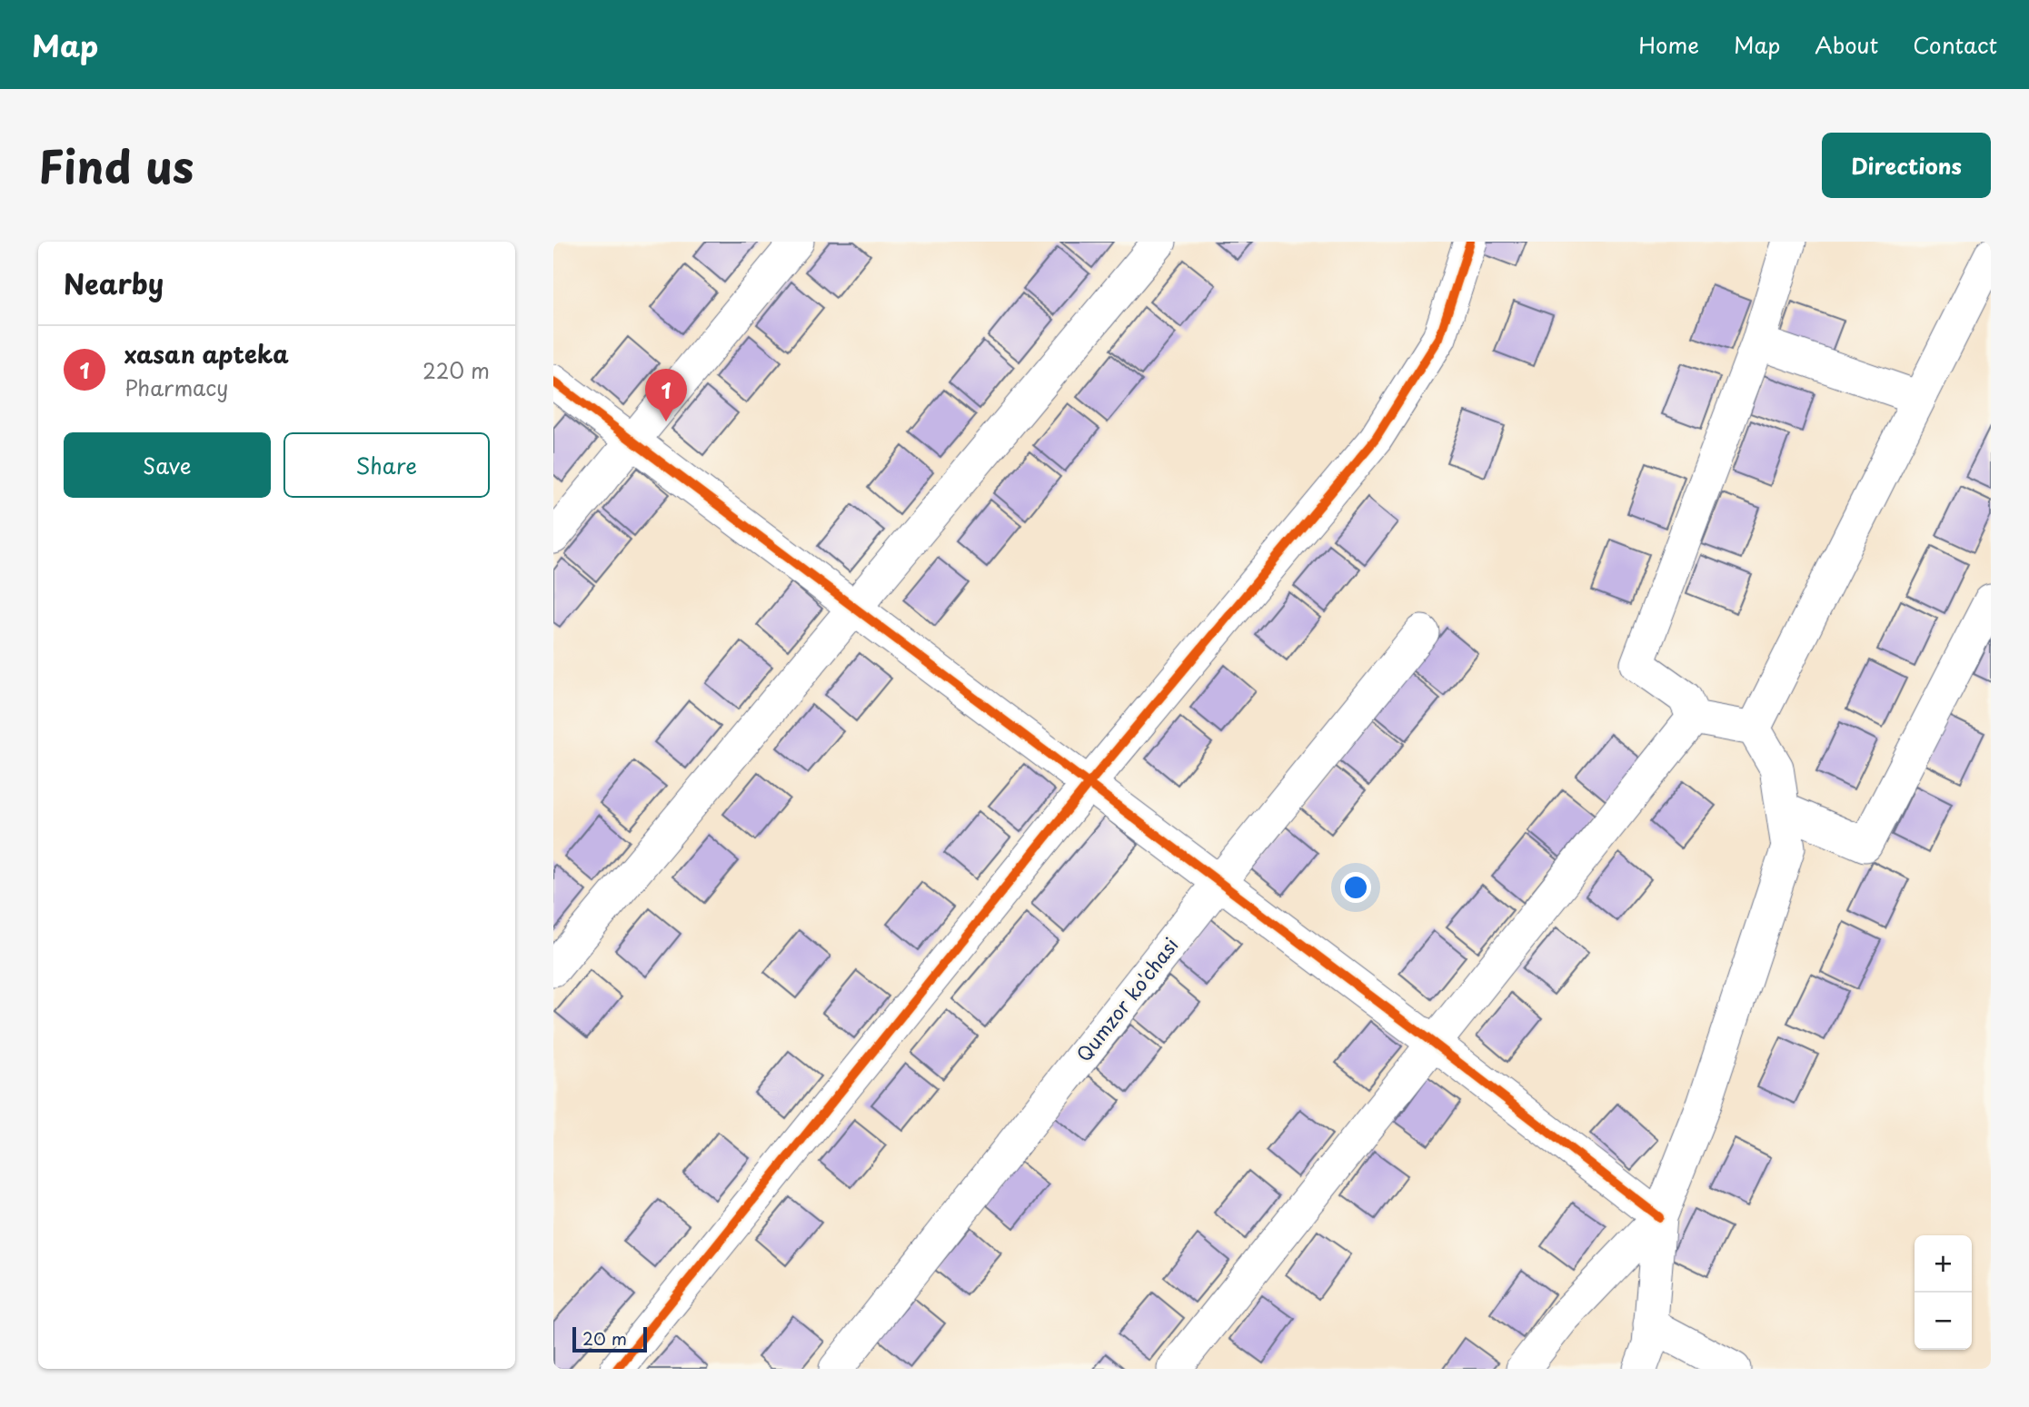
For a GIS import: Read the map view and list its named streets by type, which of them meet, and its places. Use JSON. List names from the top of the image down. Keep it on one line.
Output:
{"streets":{"street":["Qumzor ko'chasi"]},"scale_bar":"20 m","page":{"header":"Map","nav":["Home","Map","About","Contact"],"title":"Find us","buttons":["Directions",["Save","Share"]],"heading":"Nearby","list":[{"mark":"1","name":"xasan apteka","note":"Pharmacy","value":"220 m"}],"pins":"1","map_buttons":["+","−"],"scale":"20 m"}}
